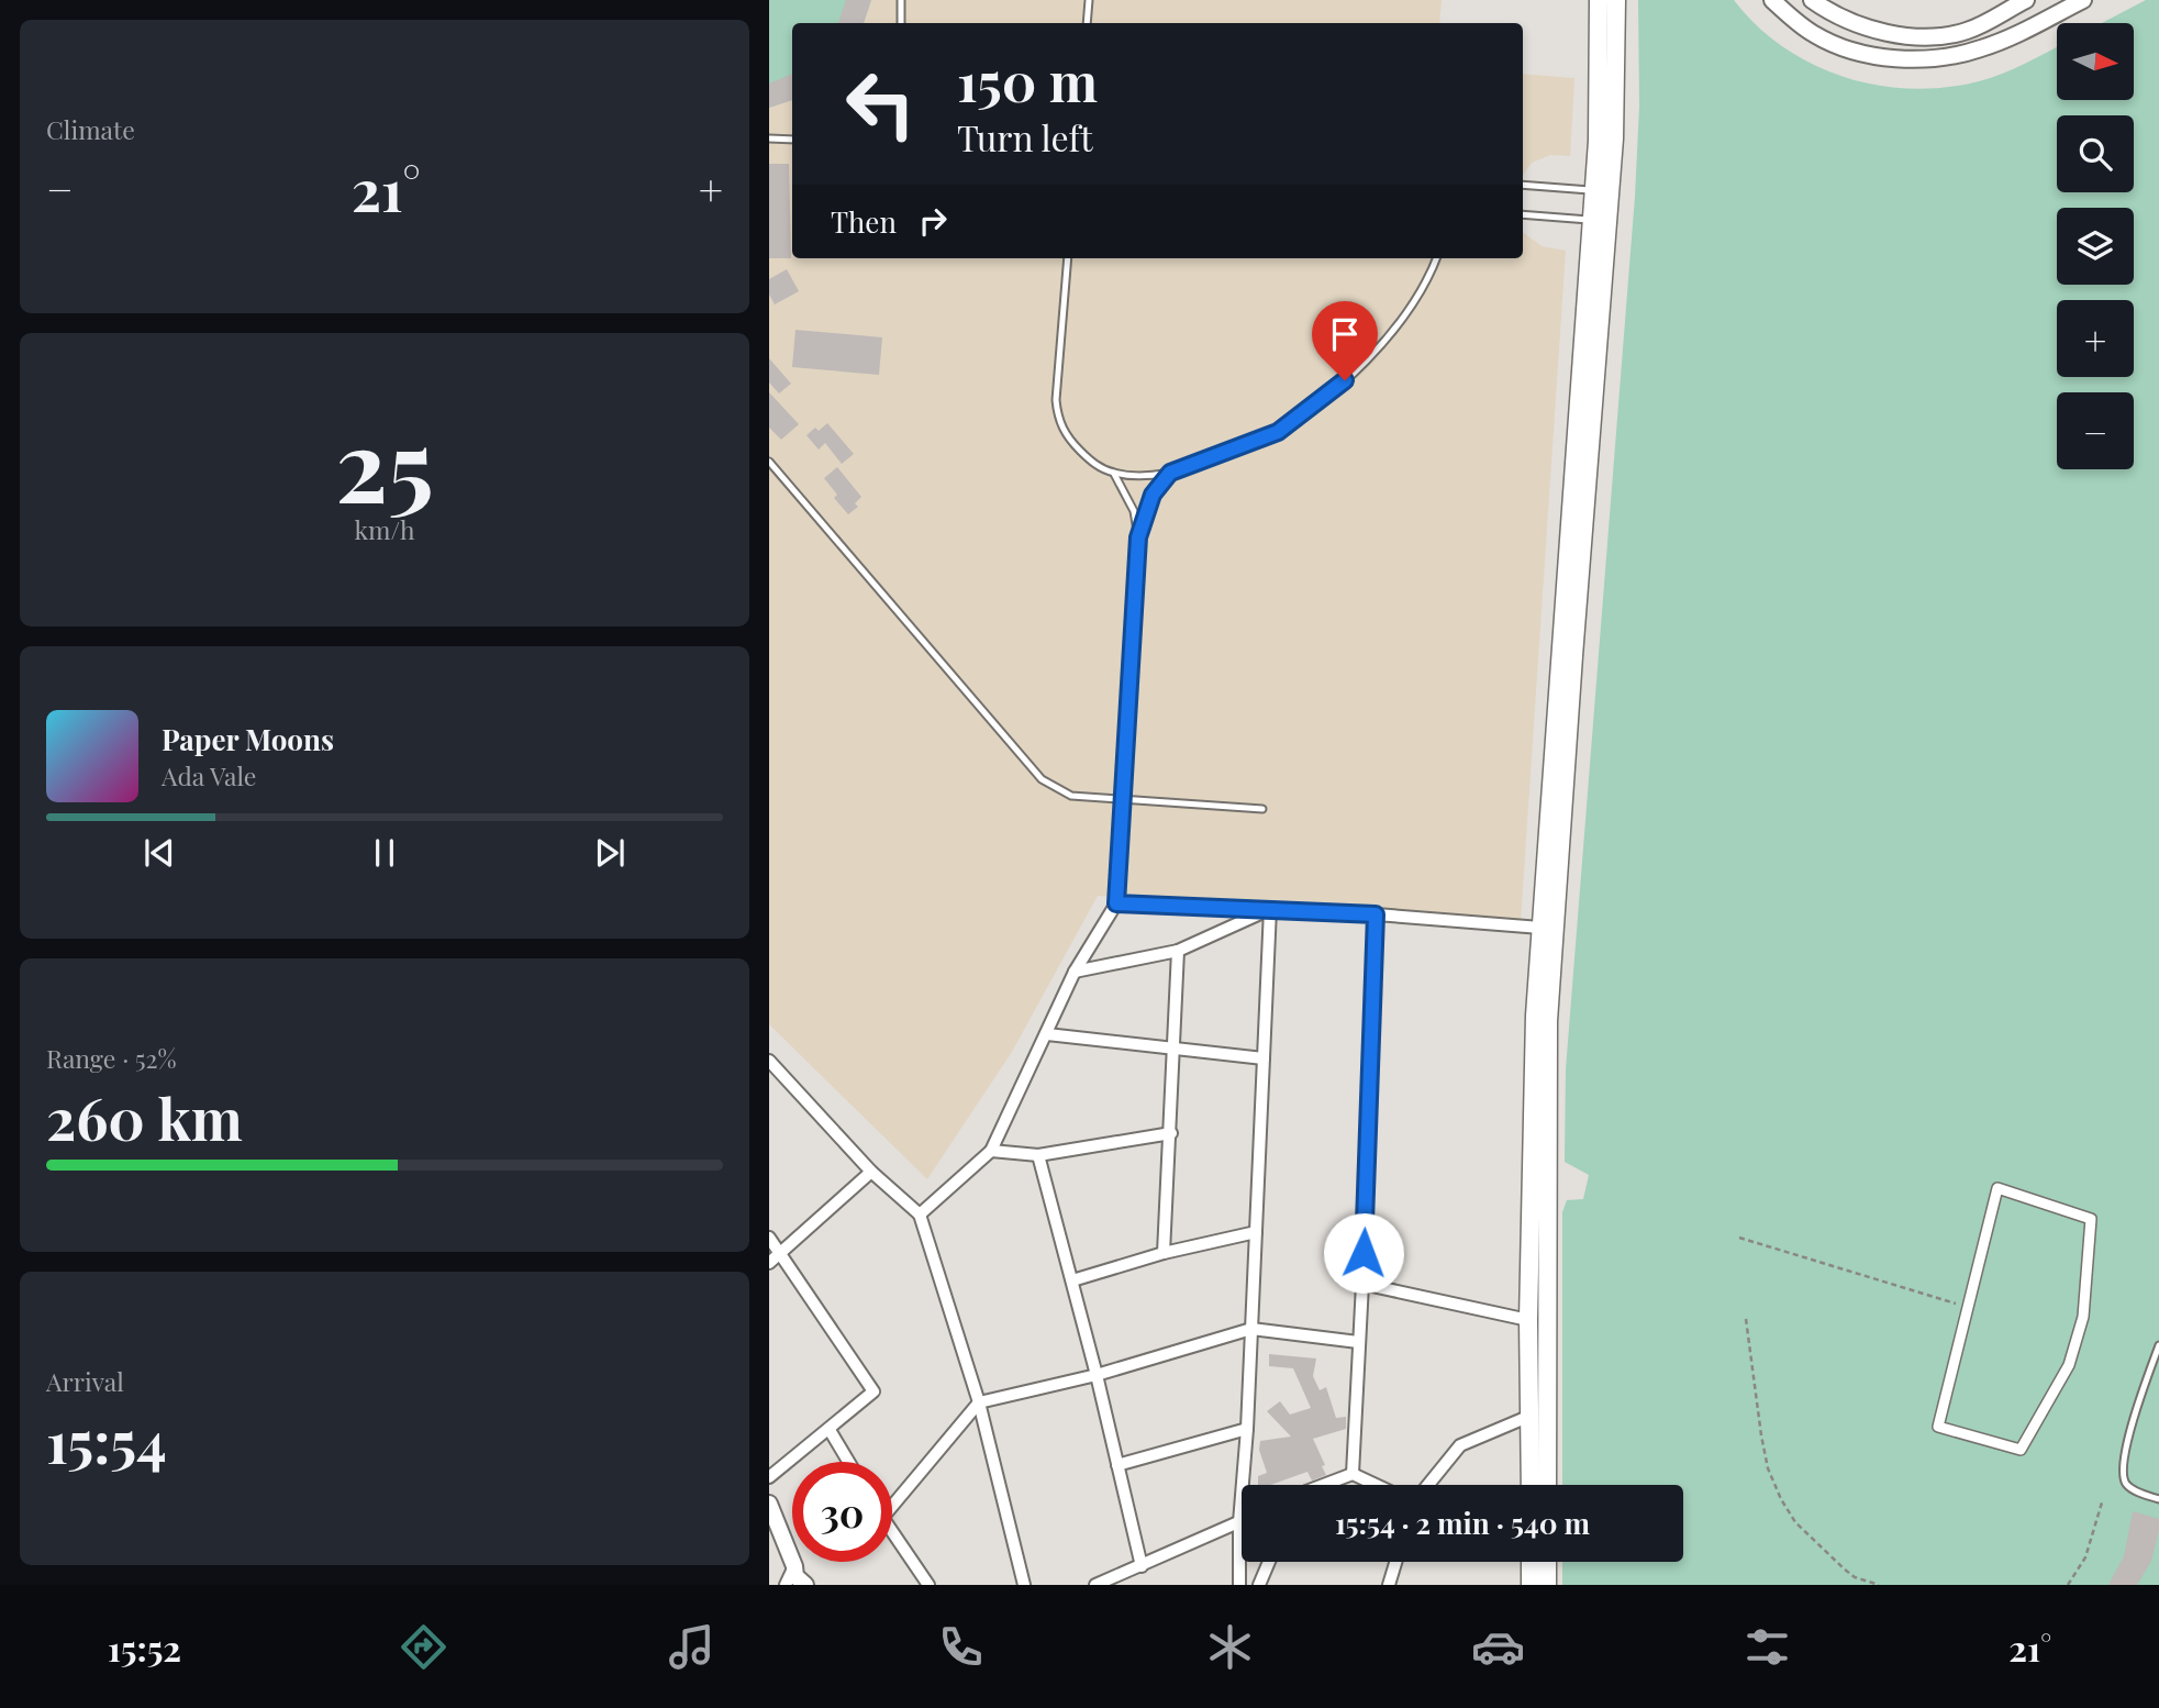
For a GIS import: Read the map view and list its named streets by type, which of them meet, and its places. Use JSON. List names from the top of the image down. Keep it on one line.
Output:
{"north":"right","page":{"tile":["Climate",["25","km/h"],["Range · 52%","260 km"],["Arrival","15:54"]],"map_buttons":["+","−"],"turn":["150 m","Turn left"],"heat":["−","21°","+"],"then":"Then","song":["Paper Moons","Ada Vale"],"limit":"30","trip":"15:54 · 2 min · 540 m","tabs":["15:52","21°"]}}
